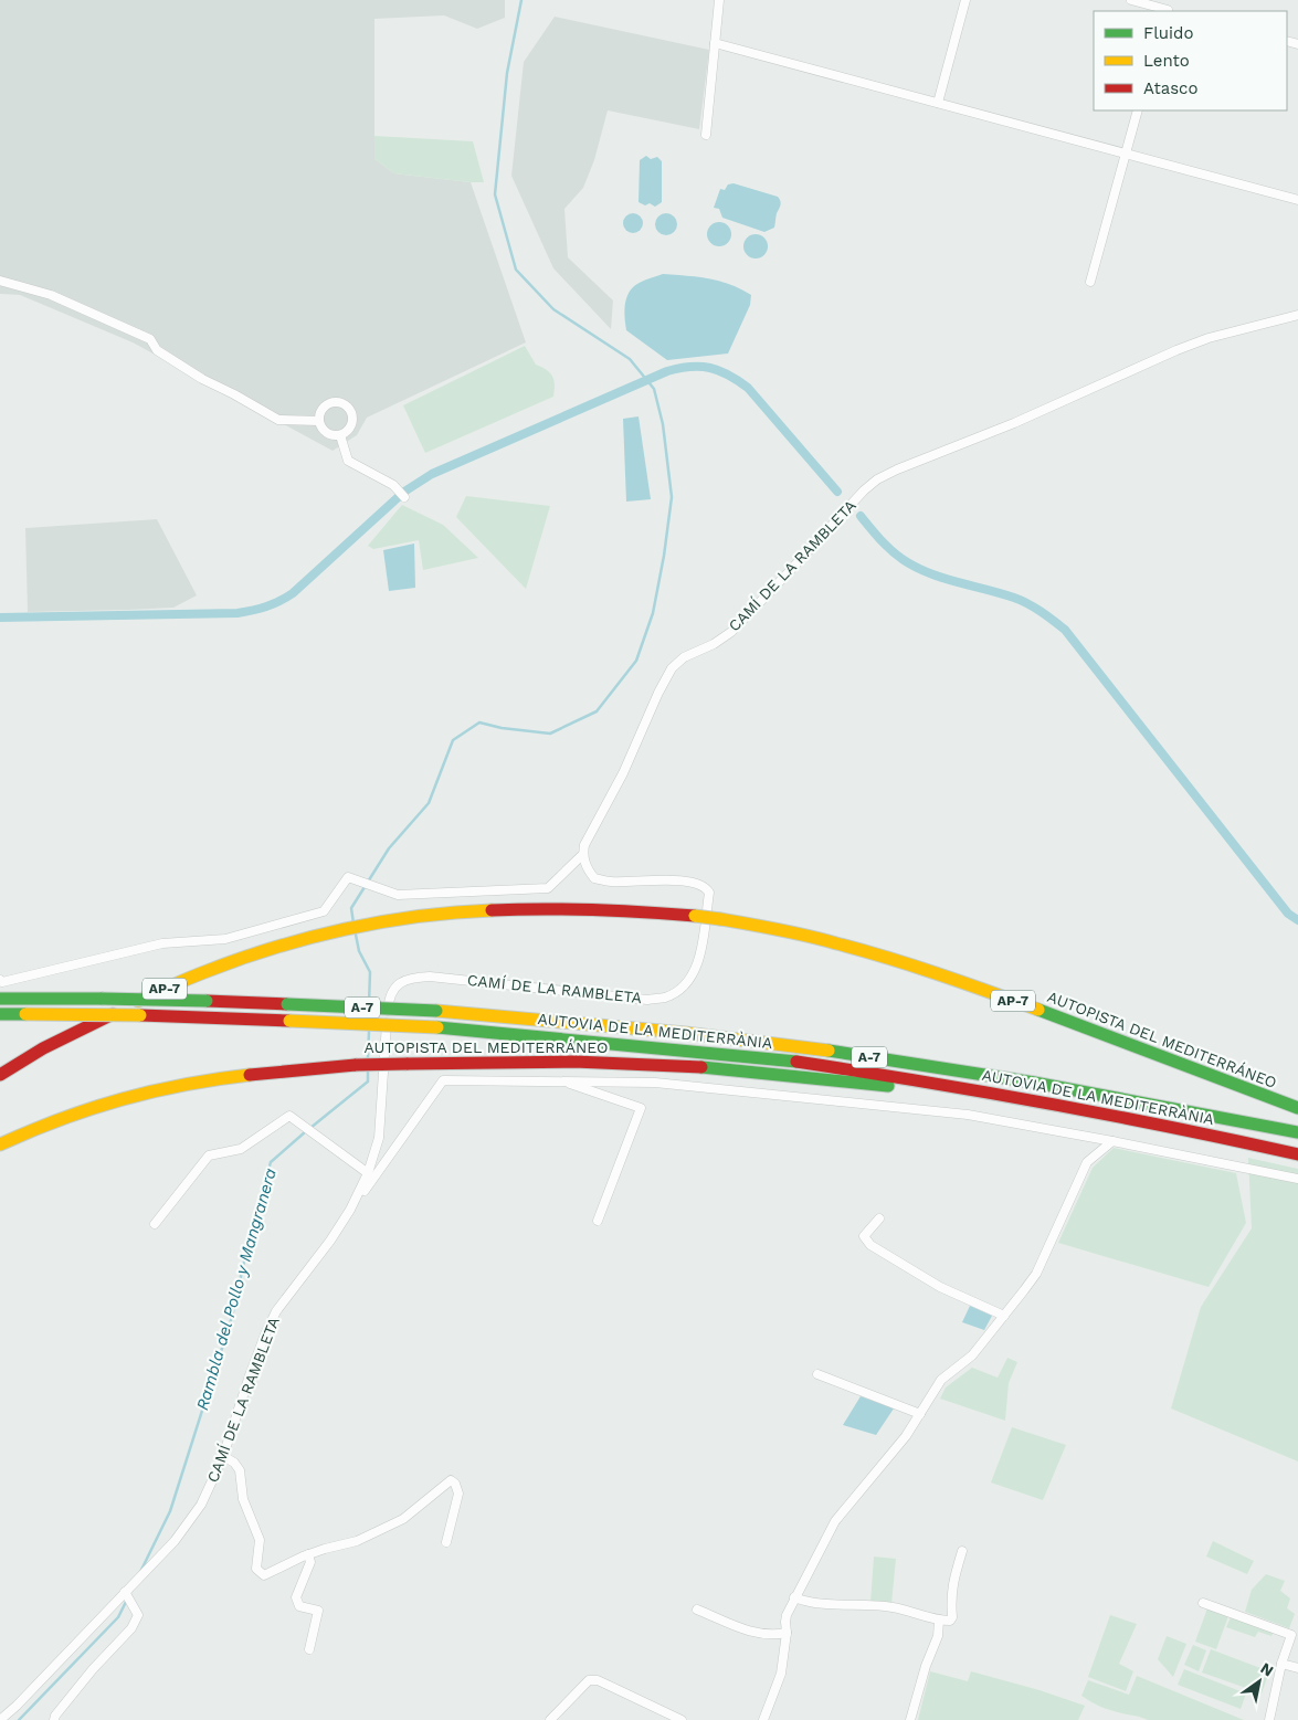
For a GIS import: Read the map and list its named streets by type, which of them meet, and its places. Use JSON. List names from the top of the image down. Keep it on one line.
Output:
{"streets":{"highway":["AP-7","A-7","AUTOVIA DE LA MEDITERRÀNIA","AUTOPISTA DEL MEDITERRÁNEO"],"street":["CAMÍ DE LA RAMBLETA"]},"crossings":[["AUTOVIA DE LA MEDITERRÀNIA","AUTOPISTA DEL MEDITERRÁNEO"]],"water":["Rambla del Pollo y Mangranera"],"legend":["Fluido","Lento","Atasco"],"north":"top right"}
